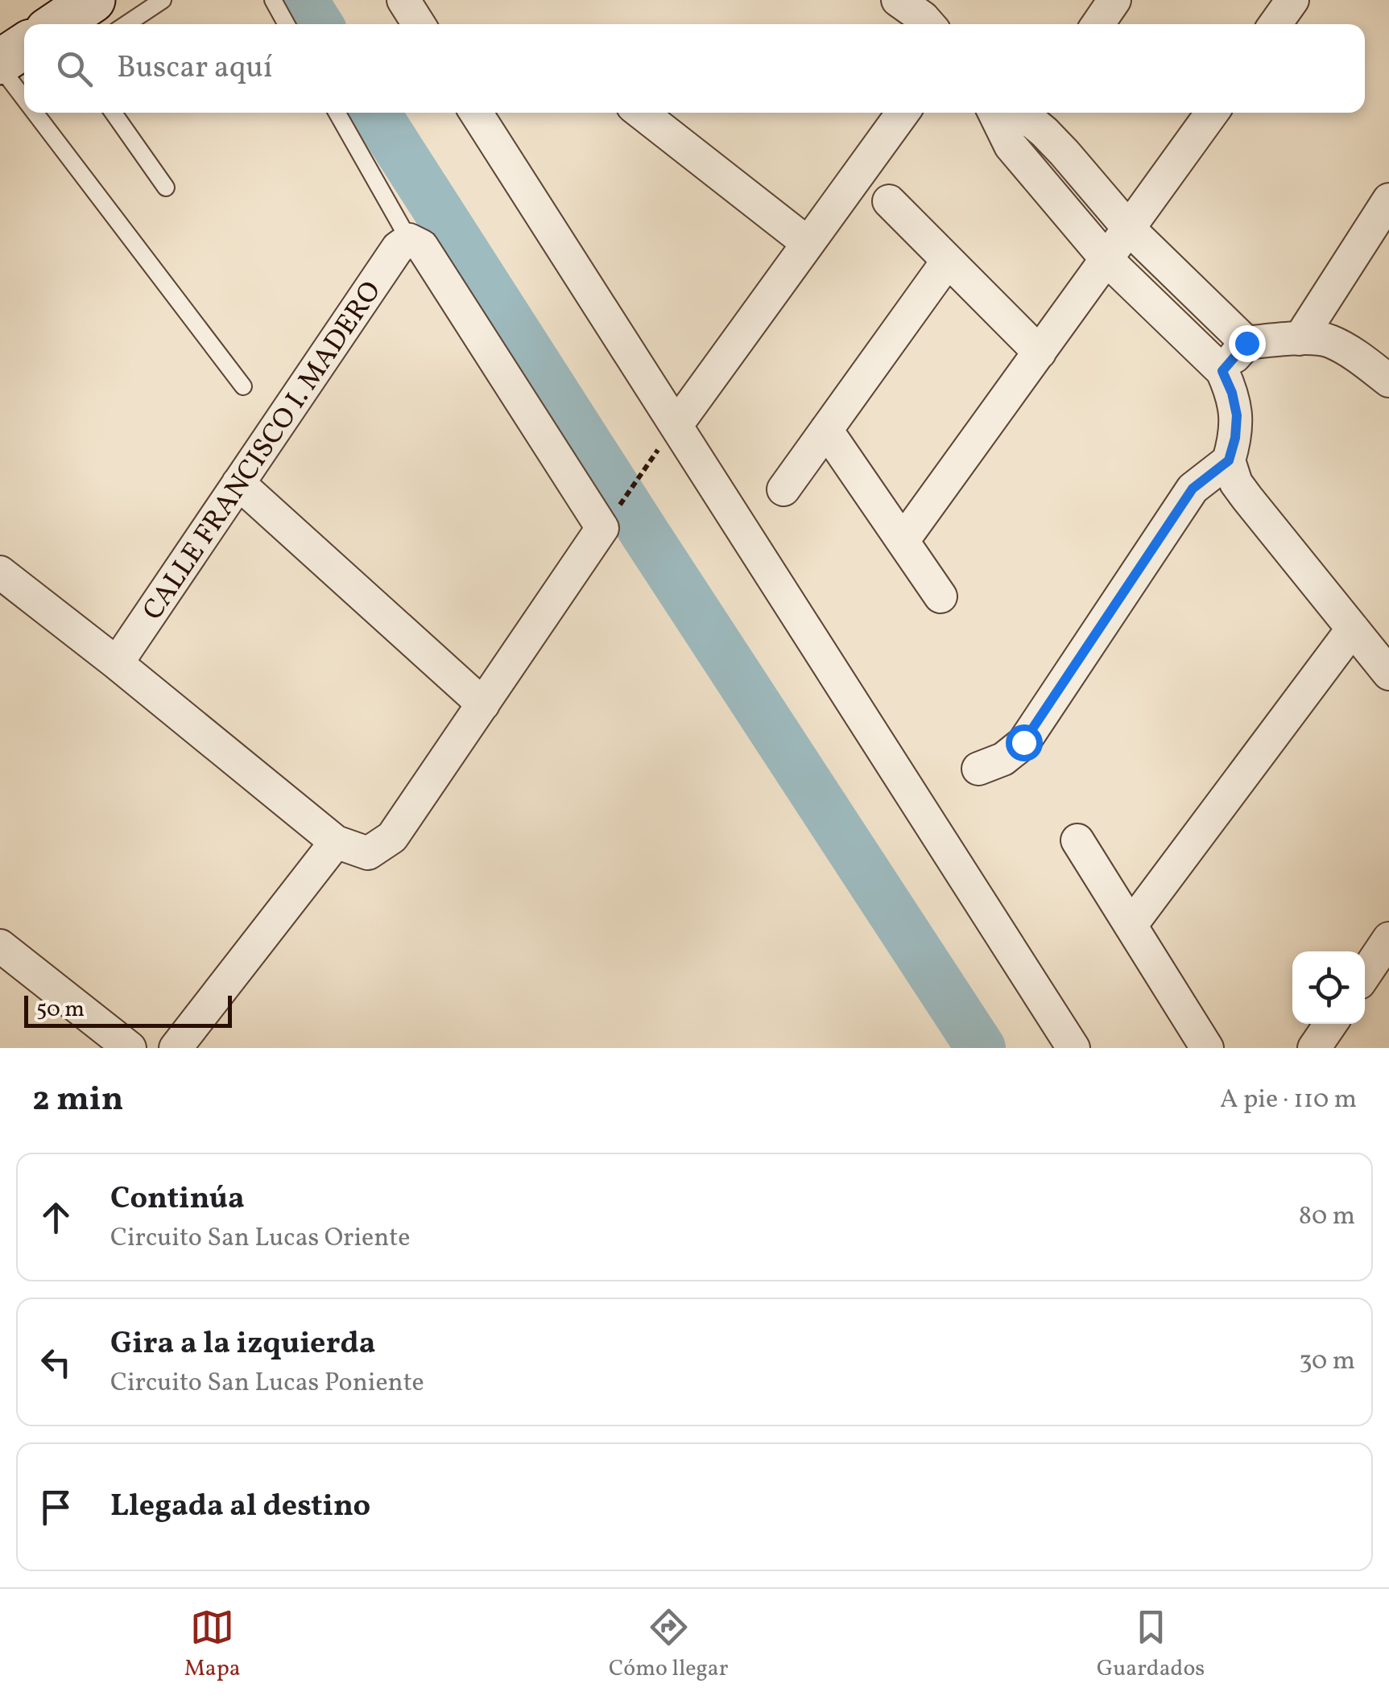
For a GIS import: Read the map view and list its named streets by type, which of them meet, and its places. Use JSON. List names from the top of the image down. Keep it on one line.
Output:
{"streets":{"street":["CALLE FRANCISCO I. MADERO"]},"scale_bar":"50 m","page":{"search":"Buscar aquí","scale":"50 m","heading":["2 min","A pie · 110 m"],"list":[["Continúa","Circuito San Lucas Oriente","80 m"],["Gira a la izquierda","Circuito San Lucas Poniente","30 m"],"Llegada al destino"],"nav":["Mapa","Cómo llegar","Guardados"]}}
